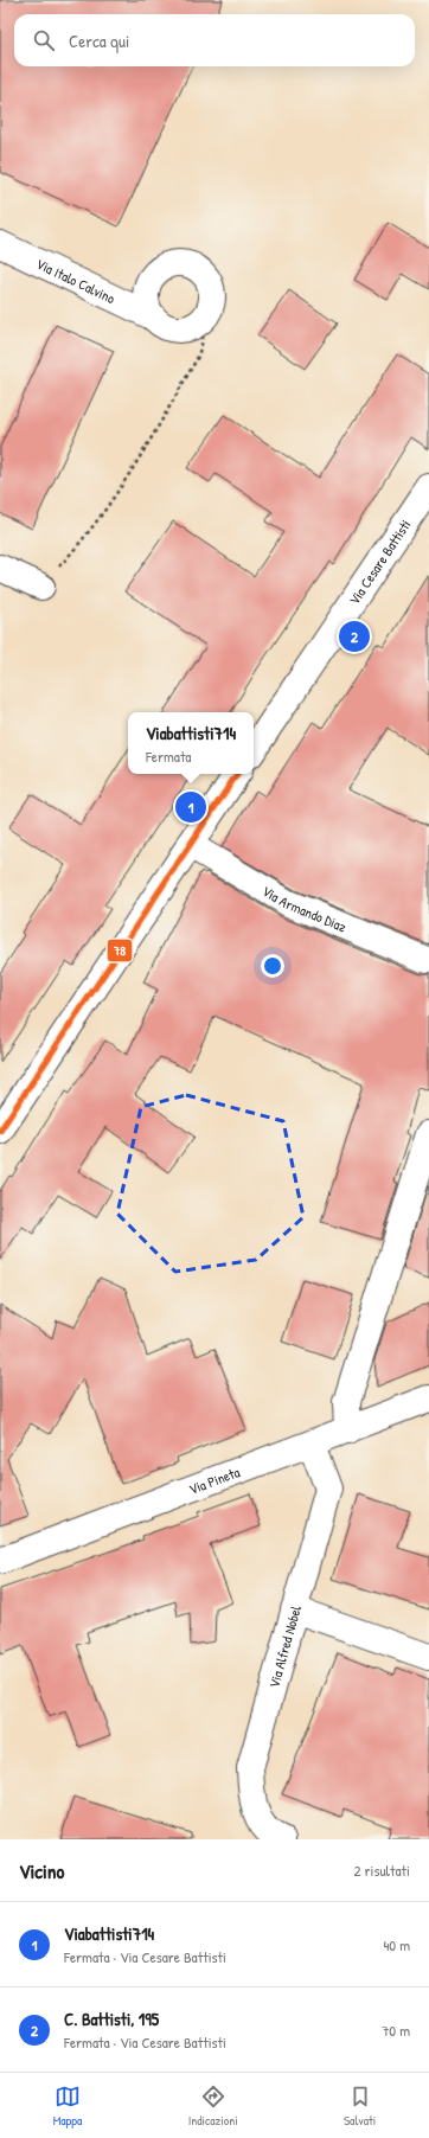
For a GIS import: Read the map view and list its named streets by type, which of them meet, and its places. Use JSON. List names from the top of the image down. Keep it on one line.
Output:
{"streets":{"street":["Via Italo Calvino","Via Cesare Battisti","Via Armando Diaz","Via Pineta","Via Alfred Nobel"]},"crossings":[["Via Pineta","Via Alfred Nobel"]],"lines":["transit line 78"],"page":{"search":"Cerca qui","pins":["2","1"],"popup":["Viabattisti714","Fermata"],"heading":["Vicino","2 risultati"],"list":[{"mark":"1","name":"Viabattisti714","note":"Fermata · Via Cesare Battisti","value":"40 m"},{"mark":"2","name":"C. Battisti, 195","note":"Fermata · Via Cesare Battisti","value":"70 m"}],"nav":["Mappa","Indicazioni","Salvati"]}}
